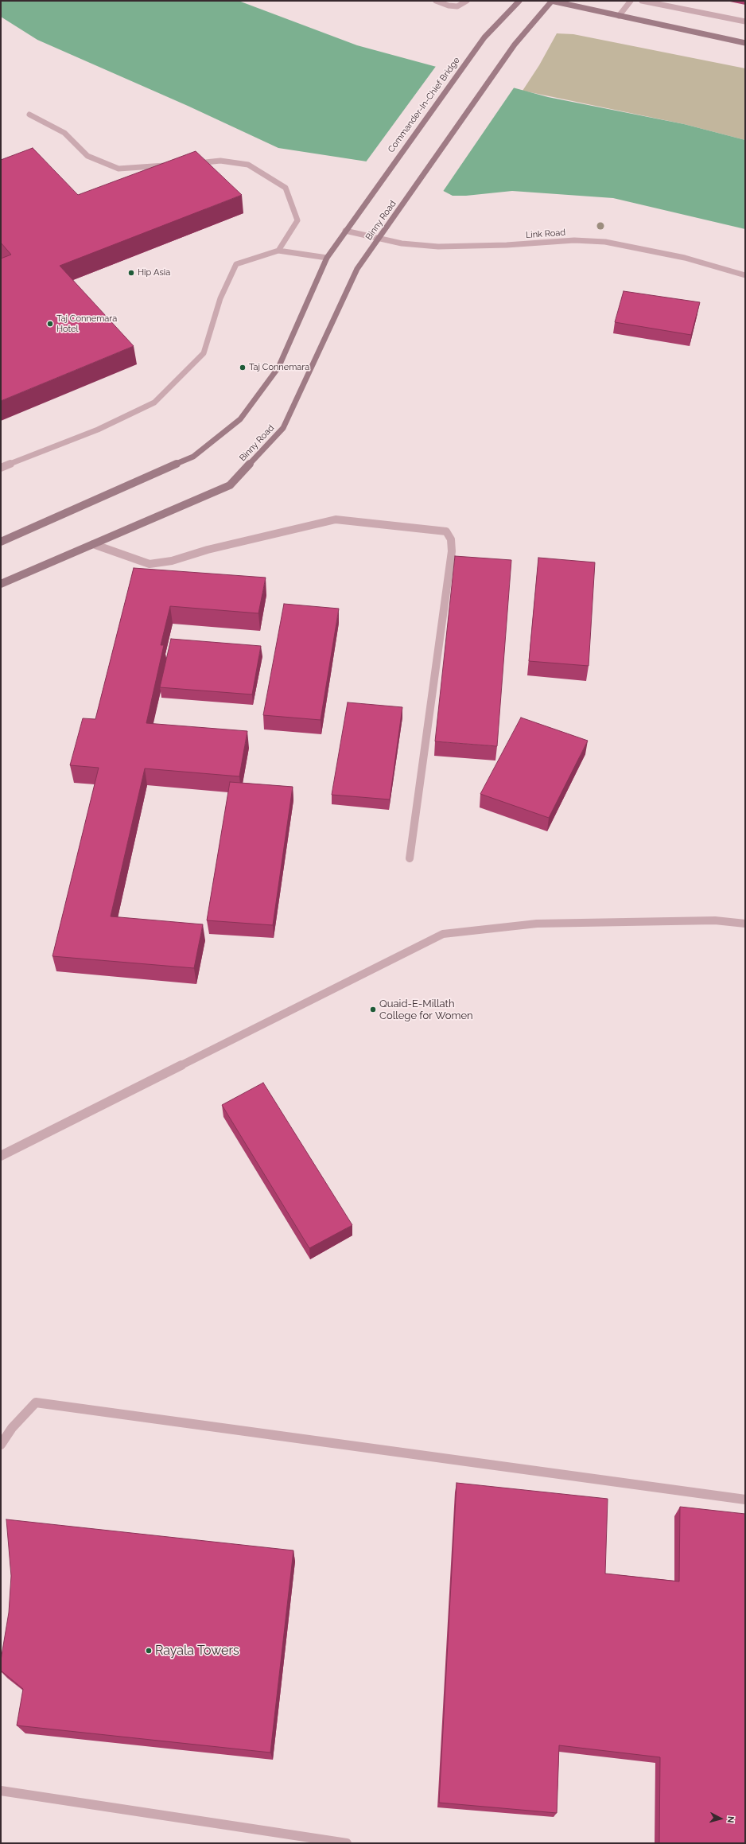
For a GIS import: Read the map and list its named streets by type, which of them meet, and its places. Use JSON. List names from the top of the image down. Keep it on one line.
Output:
{"streets":{"main road":["Commander-In-Chief Bridge","Binny Road"],"street":["Link Road"]},"crossings":[["Commander-In-Chief Bridge","Link Road"],["Binny Road","Link Road"]],"places":["Hip Asia","Taj Connemara Hotel","Taj Connemara","Quaid-E-Millath College for Women","Rayala Towers"],"north":"right"}
